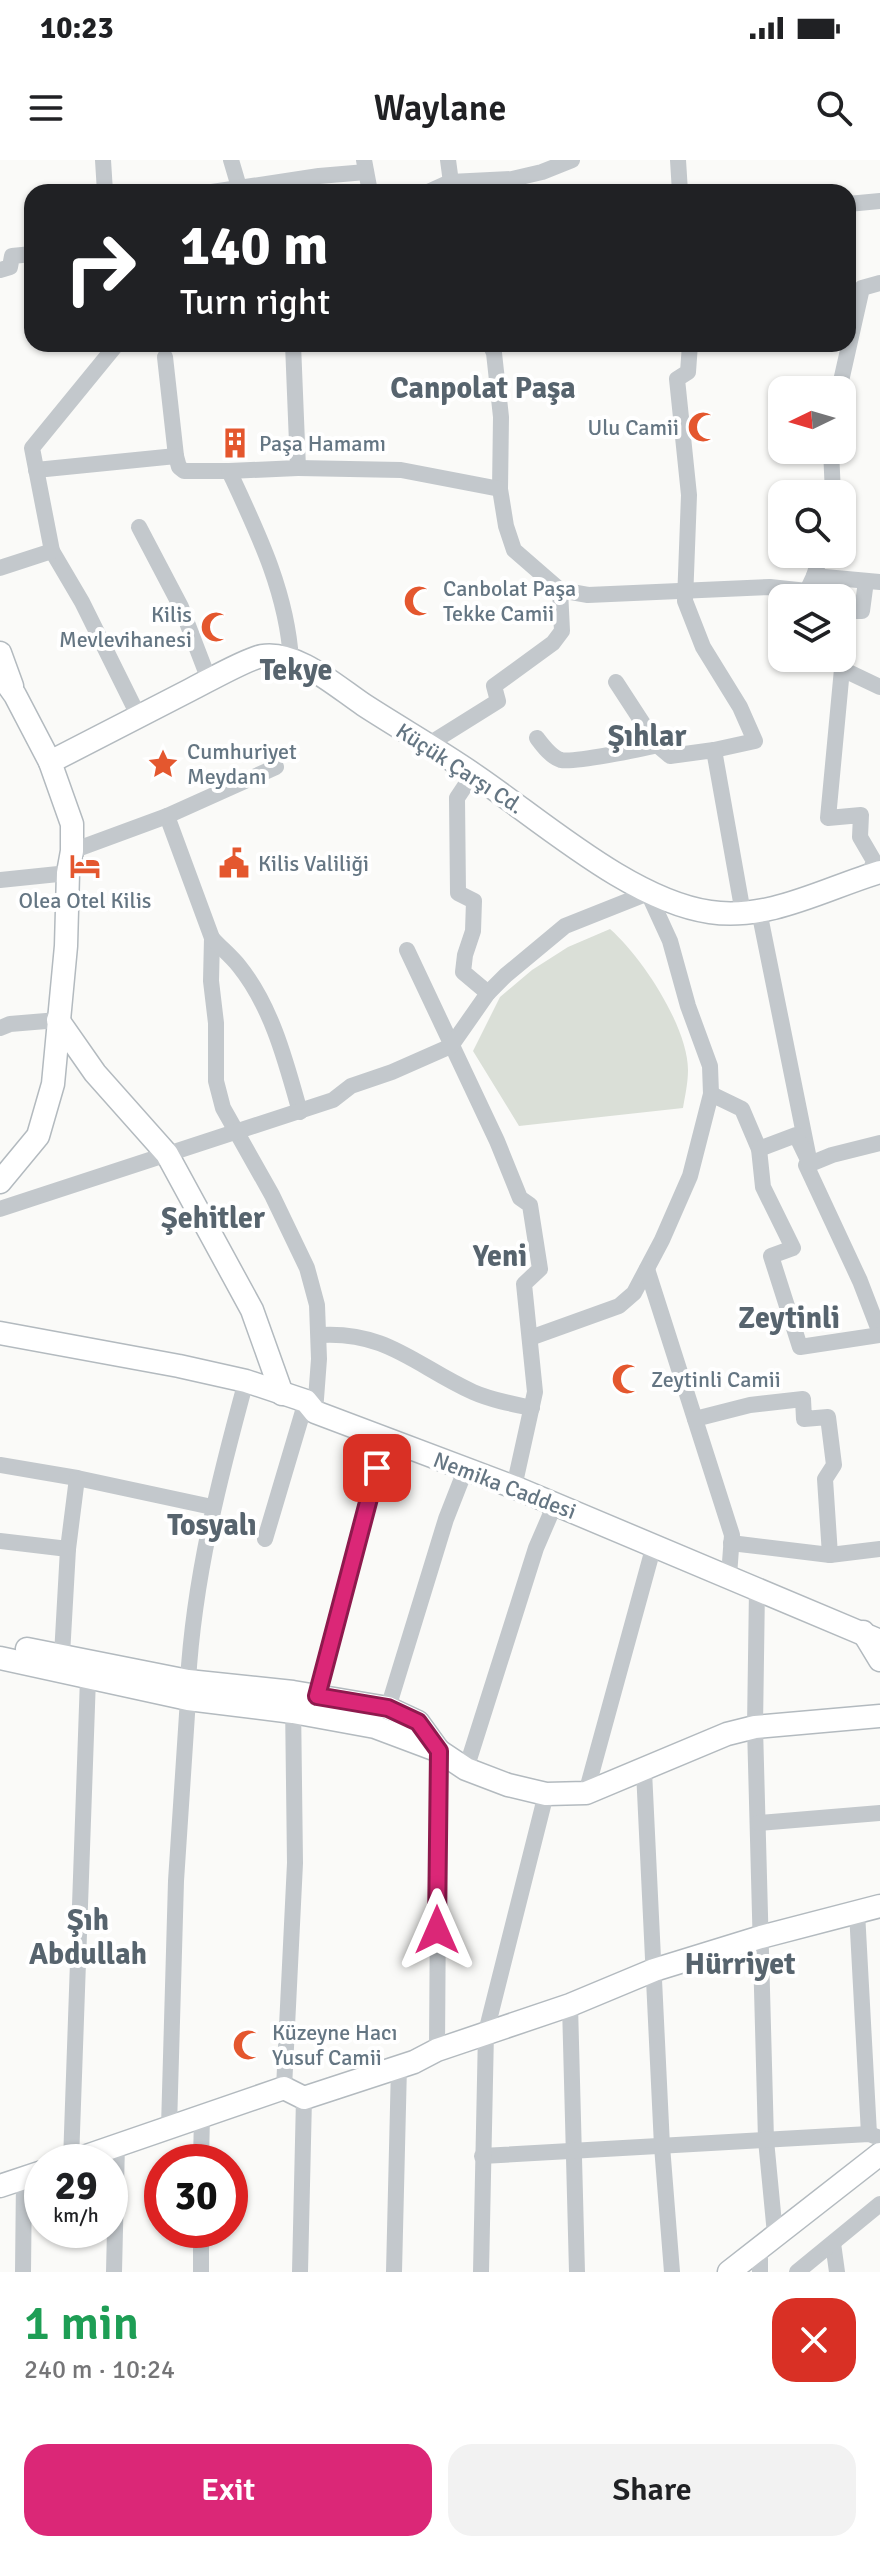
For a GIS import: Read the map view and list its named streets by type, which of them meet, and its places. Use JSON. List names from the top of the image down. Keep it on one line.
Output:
{"streets":{"street":["Küçük Çarşı Cd.","Nemika Caddesi"]},"districts":["Canpolat Paşa","Tekye","Şıhlar","Şehitler","Yeni","Zeytinli","Tosyalı","Şıh Abdullah","Hürriyet"],"places":{"mosque":["Ulu Camii","Canbolat Paşa Tekke Camii","Kilis Mevlevihanesi","Zeytinli Camii","Küzeyne Hacı Yusuf Camii"],"building":["Paşa Hamamı"],"place":["Cumhuriyet Meydanı"],"public building":["Kilis Valiliği"],"hotel":["Olea Otel Kilis"]},"north":"left","page":{"status":"10:23","header":"Waylane","turn":["140 m","Turn right"],"speed":"29 km/h","limit":"30","heading":["1 min","240 m · 10:24"],"buttons":["Exit","Share"]}}
